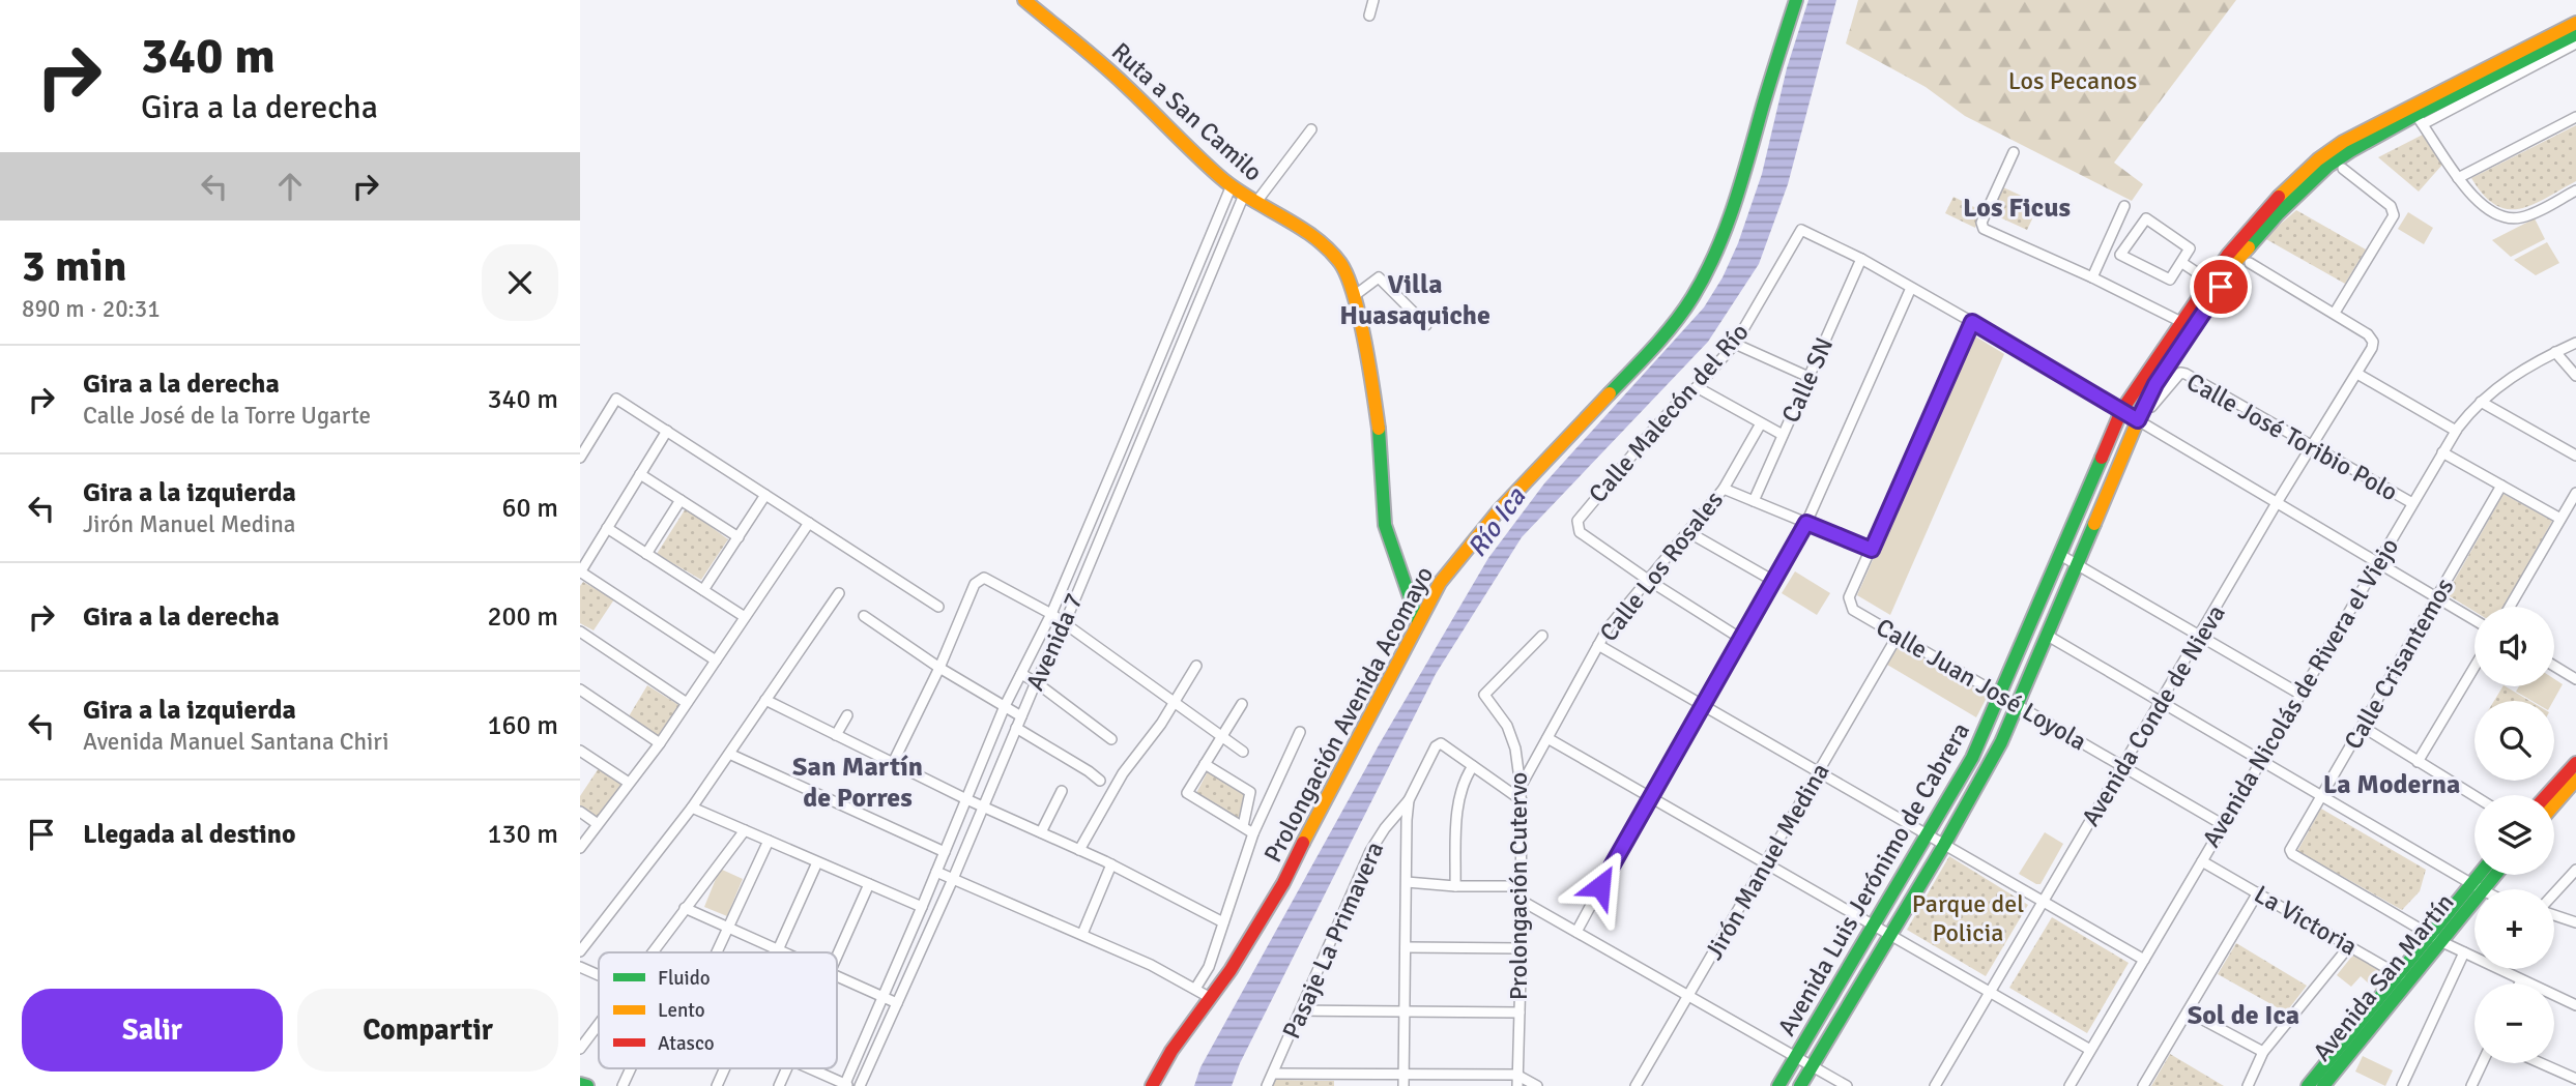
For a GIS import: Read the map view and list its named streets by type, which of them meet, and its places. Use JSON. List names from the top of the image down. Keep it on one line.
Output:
{"streets":{"street":["Ruta a San Camilo","Calle SN","Calle Malecón del Río","Calle José Toribio Polo","Calle Los Rosales","Avenida 7","Calle Crisantemos","Calle Juan José Loyola","Avenida Nicolás de Rivera el Viejo","Prolongación Avenida Acomayo","Avenida Conde de Nieva","Jirón Manuel Medina","Avenida Luis Jerónimo de Cabrera","Prolongación Cutervo","La Victoria","Pasaje La Primavera","Avenida San Martín"]},"crossings":[["Ruta a San Camilo","Avenida 7"],["Ruta a San Camilo","Prolongación Avenida Acomayo"],["Calle SN","Calle Malecón del Río"],["Calle Malecón del Río","Calle Los Rosales"],["Calle José Toribio Polo","Avenida Nicolás de Rivera el Viejo"],["Calle José Toribio Polo","Avenida Conde de Nieva"],["Calle José Toribio Polo","Avenida Luis Jerónimo de Cabrera"],["Calle Los Rosales","Prolongación Cutervo"],["Calle Crisantemos","Avenida San Martín"],["Calle Juan José Loyola","Avenida Nicolás de Rivera el Viejo"],["Calle Juan José Loyola","Avenida Conde de Nieva"],["Calle Juan José Loyola","Jirón Manuel Medina"],["Calle Juan José Loyola","Avenida Luis Jerónimo de Cabrera"],["Avenida Nicolás de Rivera el Viejo","La Victoria"],["La Victoria","Avenida San Martín"]],"districts":["Los Ficus","Villa Huasaquiche","San Martín de Porres","La Moderna","Sol de Ica"],"water":["Río Ica"],"parks":["Los Pecanos","Parque del Policia"],"legend":["Fluido","Lento","Atasco"],"page":{"turn":["340 m","Gira a la derecha"],"heading":["3 min","890 m · 20:31"],"list":[{"name":"Gira a la derecha","note":"Calle José de la Torre Ugarte","value":"340 m"},{"name":"Gira a la izquierda","note":"Jirón Manuel Medina","value":"60 m"},{"name":"Gira a la derecha","value":"200 m"},{"name":"Gira a la izquierda","note":"Avenida Manuel Santana Chiri","value":"160 m"},{"name":"Llegada al destino","value":"130 m"}],"map_buttons":["+","−"],"buttons":["Salir","Compartir"]}}
